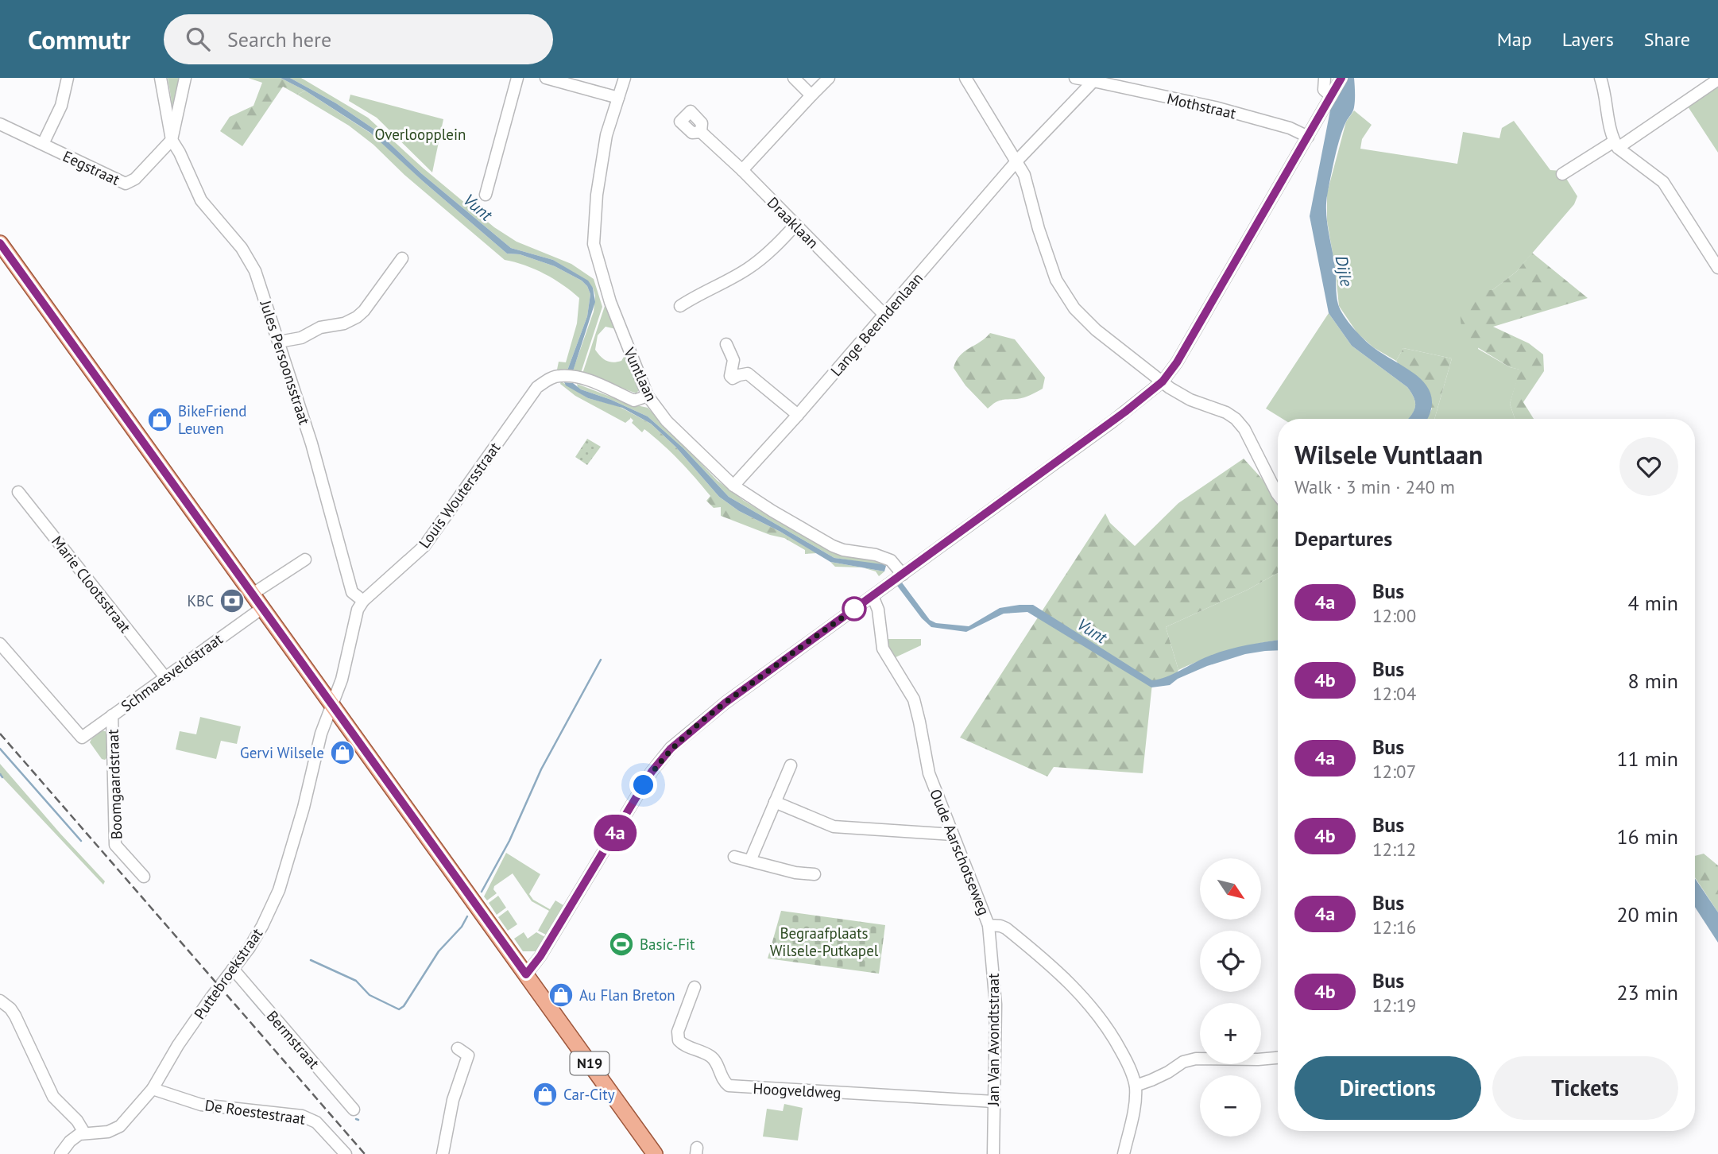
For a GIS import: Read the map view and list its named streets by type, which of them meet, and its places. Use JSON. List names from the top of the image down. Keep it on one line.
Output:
{"streets":{"main road":["N19"],"street":["Mothstraat","Eegstraat","Draaklaan","Lange Beemdenlaan","Jules Persoonsstraat","Vuntlaan","Louis Woutersstraat","Marie Clootsstraat","Schmaesveldstraat","Boomgaardstraat","Oude Aarschotseweg","Puttebroekstraat","Bermstraat","Jan Van Avondtstraat","Hoogveldweg","De Roestestraat"]},"crossings":[["Eegstraat","Jules Persoonsstraat"],["Draaklaan","Lange Beemdenlaan"],["Lange Beemdenlaan","Vuntlaan"],["Jules Persoonsstraat","Louis Woutersstraat"],["Vuntlaan","Louis Woutersstraat"],["Louis Woutersstraat","Puttebroekstraat"],["Louis Woutersstraat","N19"],["Marie Clootsstraat","Schmaesveldstraat"],["Schmaesveldstraat","Boomgaardstraat"],["Schmaesveldstraat","N19"],["Oude Aarschotseweg","Jan Van Avondtstraat"],["Puttebroekstraat","Bermstraat"],["Puttebroekstraat","N19"],["Puttebroekstraat","De Roestestraat"],["Jan Van Avondtstraat","Hoogveldweg"]],"water":["Vunt","Dijle"],"parks":["Overloopplein","Begraafplaats Wilsele-Putkapel"],"places":{"shop":["BikeFriend Leuven","Gervi Wilsele","Au Flan Breton","Car-City"],"bank":["KBC"],"sports":["Basic-Fit"]},"lines":["bus line 4a"],"north":"bottom right","page":{"header":"Commutr","search":"Search here","nav":["Map","Layers","Share"],"on_map":"4a","heading":[["Wilsele Vuntlaan","Walk · 3 min · 240 m"],"Departures"],"list":[{"mark":"4a","name":"Bus","note":"12:00","value":"4 min"},{"mark":"4b","name":"Bus","note":"12:04","value":"8 min"},{"mark":"4a","name":"Bus","note":"12:07","value":"11 min"},{"mark":"4b","name":"Bus","note":"12:12","value":"16 min"},{"mark":"4a","name":"Bus","note":"12:16","value":"20 min"},{"mark":"4b","name":"Bus","note":"12:19","value":"23 min"}],"map_buttons":["+","−"],"buttons":["Directions","Tickets"]}}
